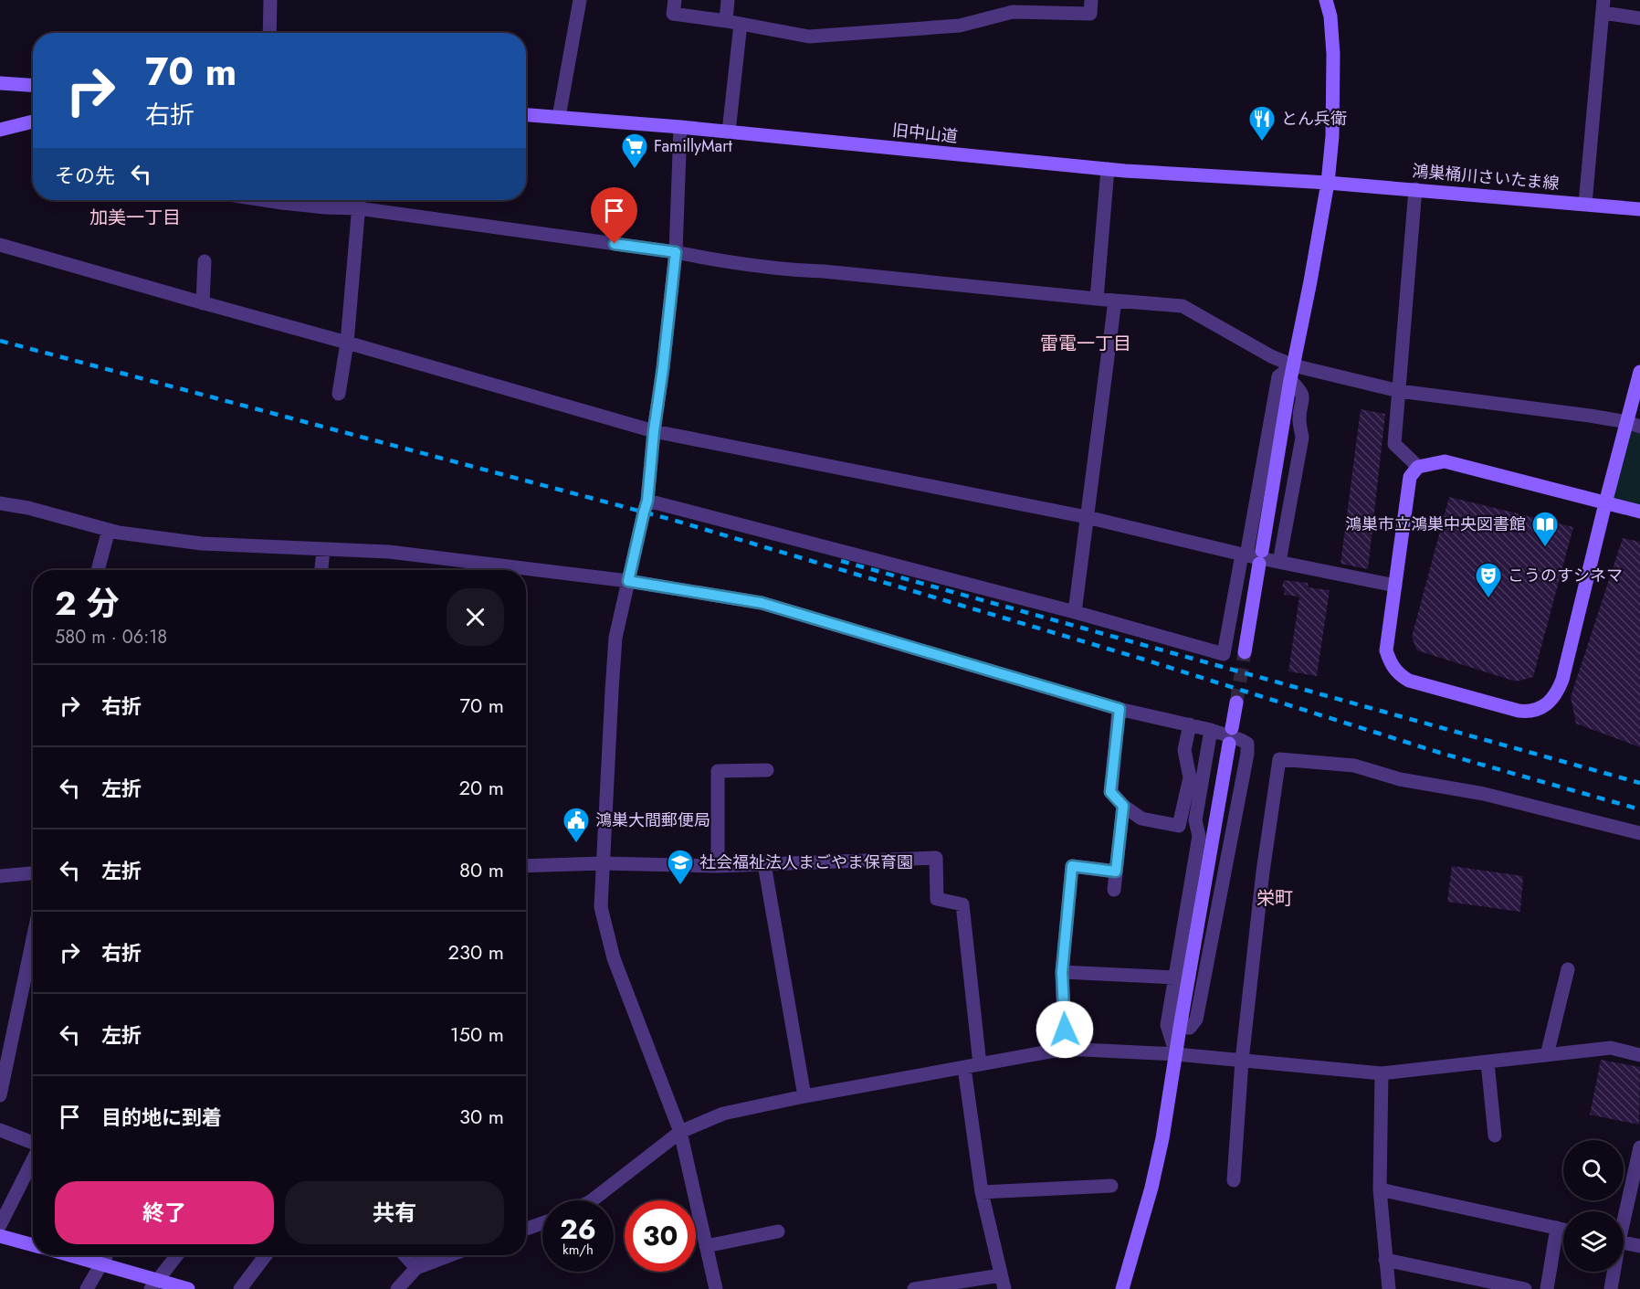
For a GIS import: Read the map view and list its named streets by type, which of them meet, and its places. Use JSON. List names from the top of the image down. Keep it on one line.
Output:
{"streets":{"street":["旧中山道","鴻巣桶川さいたま線"]},"crossings":[["旧中山道","鴻巣桶川さいたま線"]],"districts":["加美一丁目","雷電一丁目","栄町"],"places":{"restaurant":["とん兵衛"],"supermarket":["FamillyMart"],"library":["鴻巣市立鴻巣中央図書館"],"theatre":["こうのすシネマ"],"public building":["鴻巣大間郵便局"],"school or university":["社会福祉法人まごやま保育園"]},"page":{"turn":["70 m","右折"],"then":"その先","heading":["2 分","580 m · 06:18"],"list":[{"name":"右折","value":"70 m"},{"name":"左折","value":"20 m"},{"name":"左折","value":"80 m"},{"name":"右折","value":"230 m"},{"name":"左折","value":"150 m"},{"name":"目的地に到着","value":"30 m"}],"buttons":["終了","共有"],"speed":"26 km/h","limit":"30"}}
